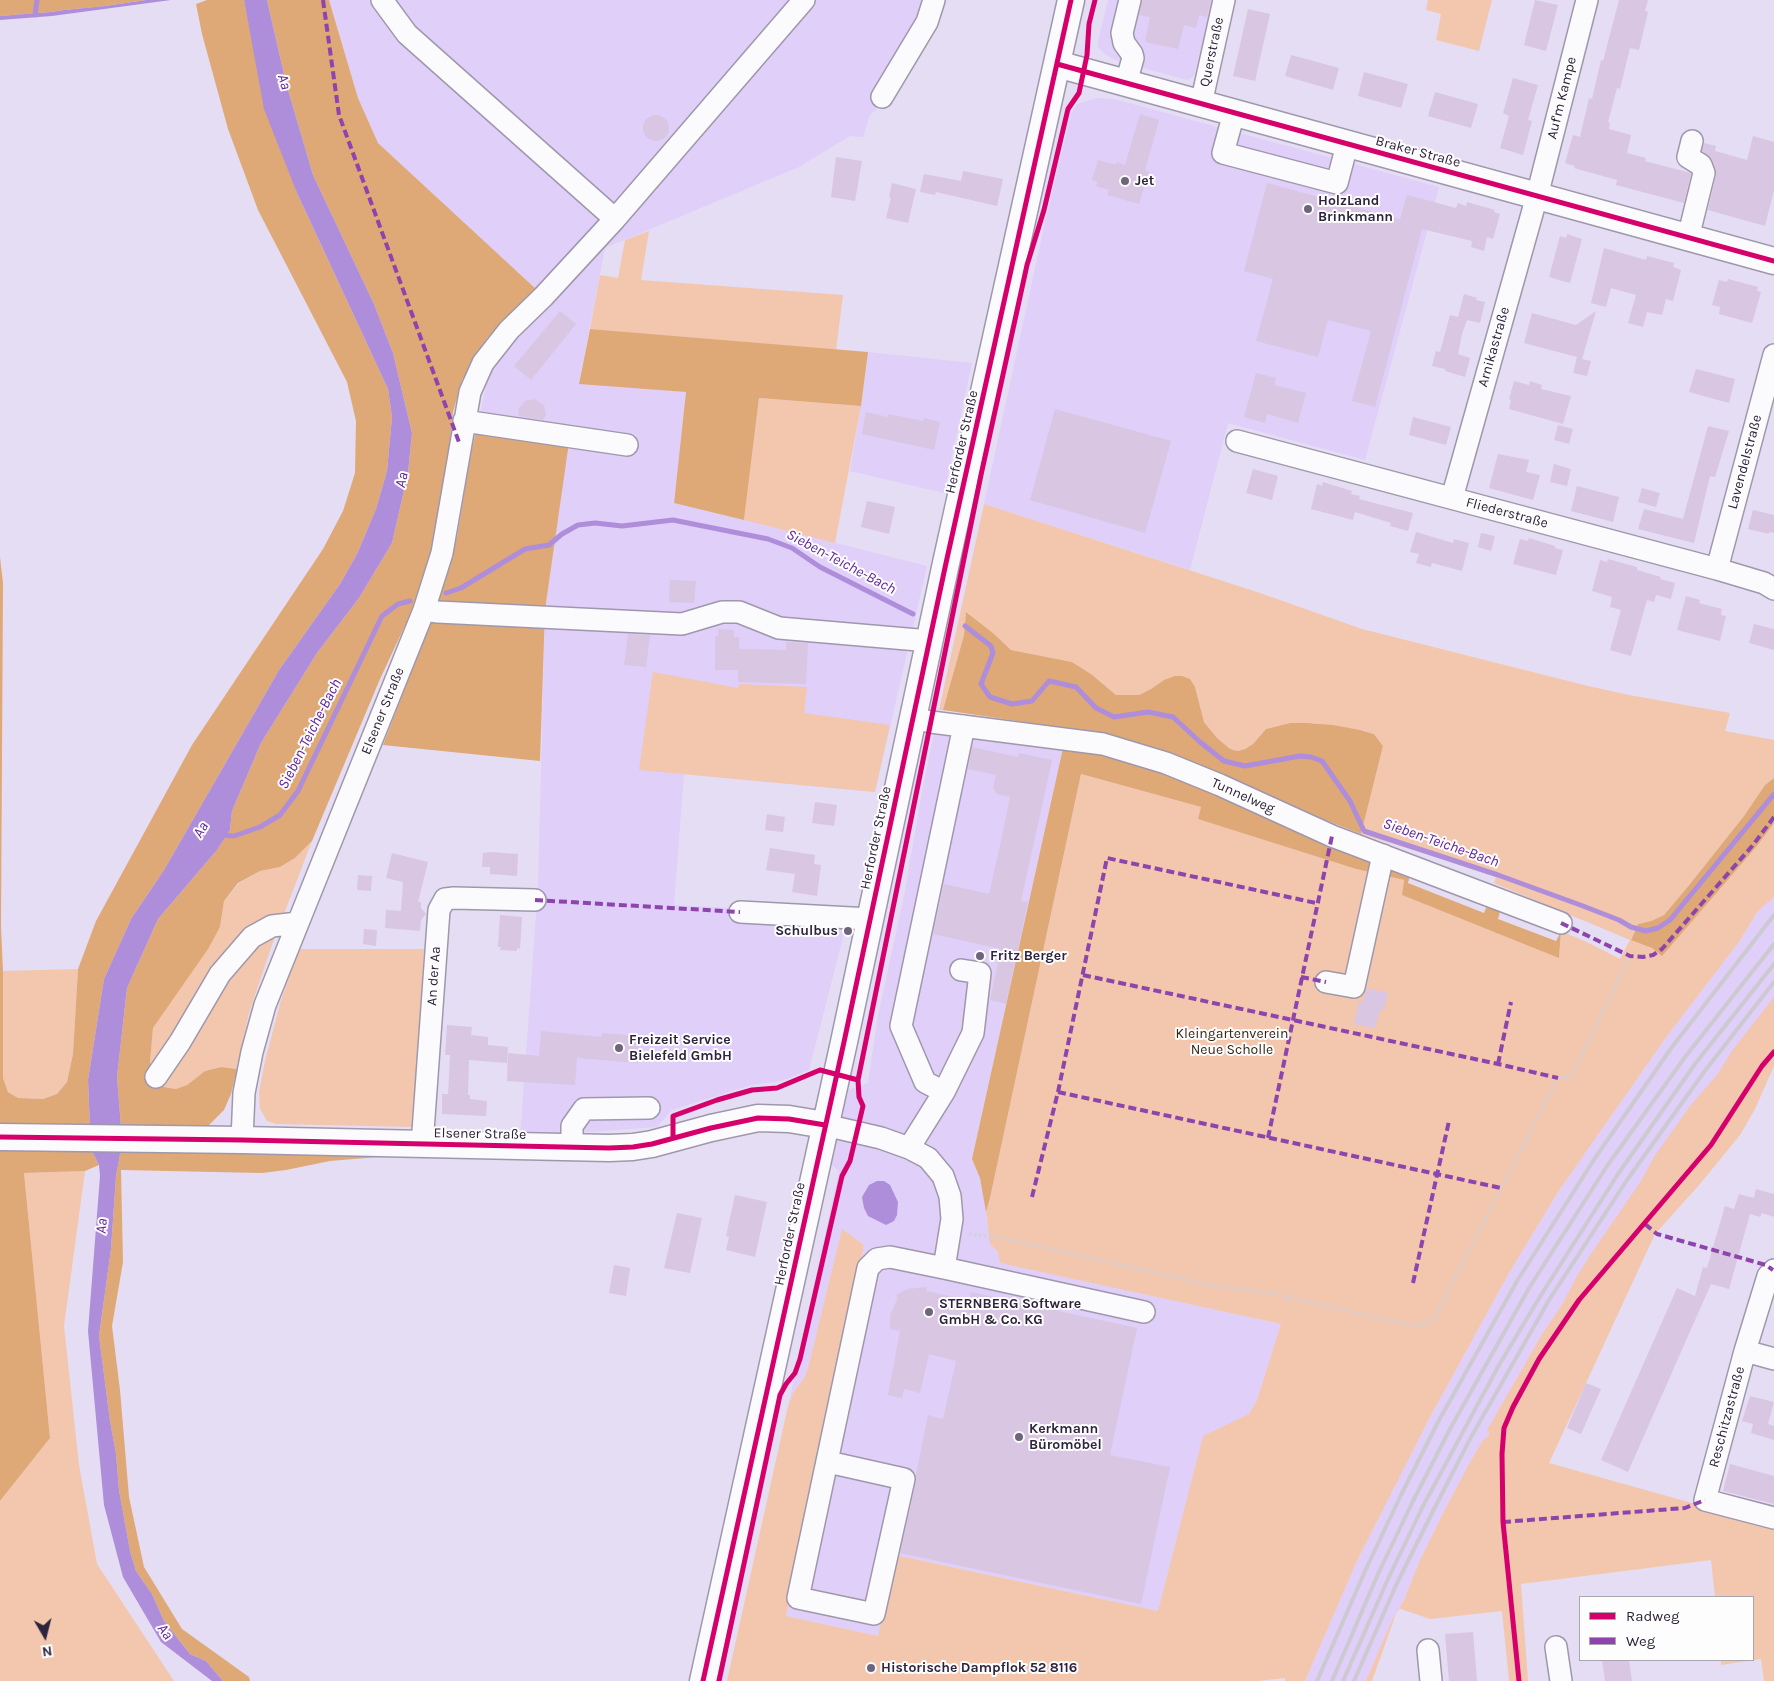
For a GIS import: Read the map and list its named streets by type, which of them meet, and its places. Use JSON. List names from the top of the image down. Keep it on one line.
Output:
{"streets":{"main road":["Braker Straße","Herforder Straße","Elsener Straße"],"street":["Querstraße","Auf'm Kampe","Arnikastraße","Lavendelstraße","Fliederstraße","Tunnelweg","An der Aa","Reschitzastraße"]},"crossings":[["Querstraße","Braker Straße"],["Auf'm Kampe","Braker Straße"],["Auf'm Kampe","Arnikastraße"],["Braker Straße","Arnikastraße"],["Braker Straße","Herforder Straße"],["Arnikastraße","Fliederstraße"],["Herforder Straße","Elsener Straße"],["Herforder Straße","Tunnelweg"],["Lavendelstraße","Fliederstraße"],["Elsener Straße","An der Aa"]],"water":["Aa","Sieben-Teiche-Bach"],"parks":["Kleingartenverein Neue Scholle"],"places":["Jet","HolzLand Brinkmann","Schulbus","Fritz Berger","Freizeit Service Bielefeld GmbH","STERNBERG Software GmbH & Co. KG","Kerkmann Büromöbel","Historische Dampflok 52 8116"],"legend":["Radweg","Weg"],"north":"bottom"}
